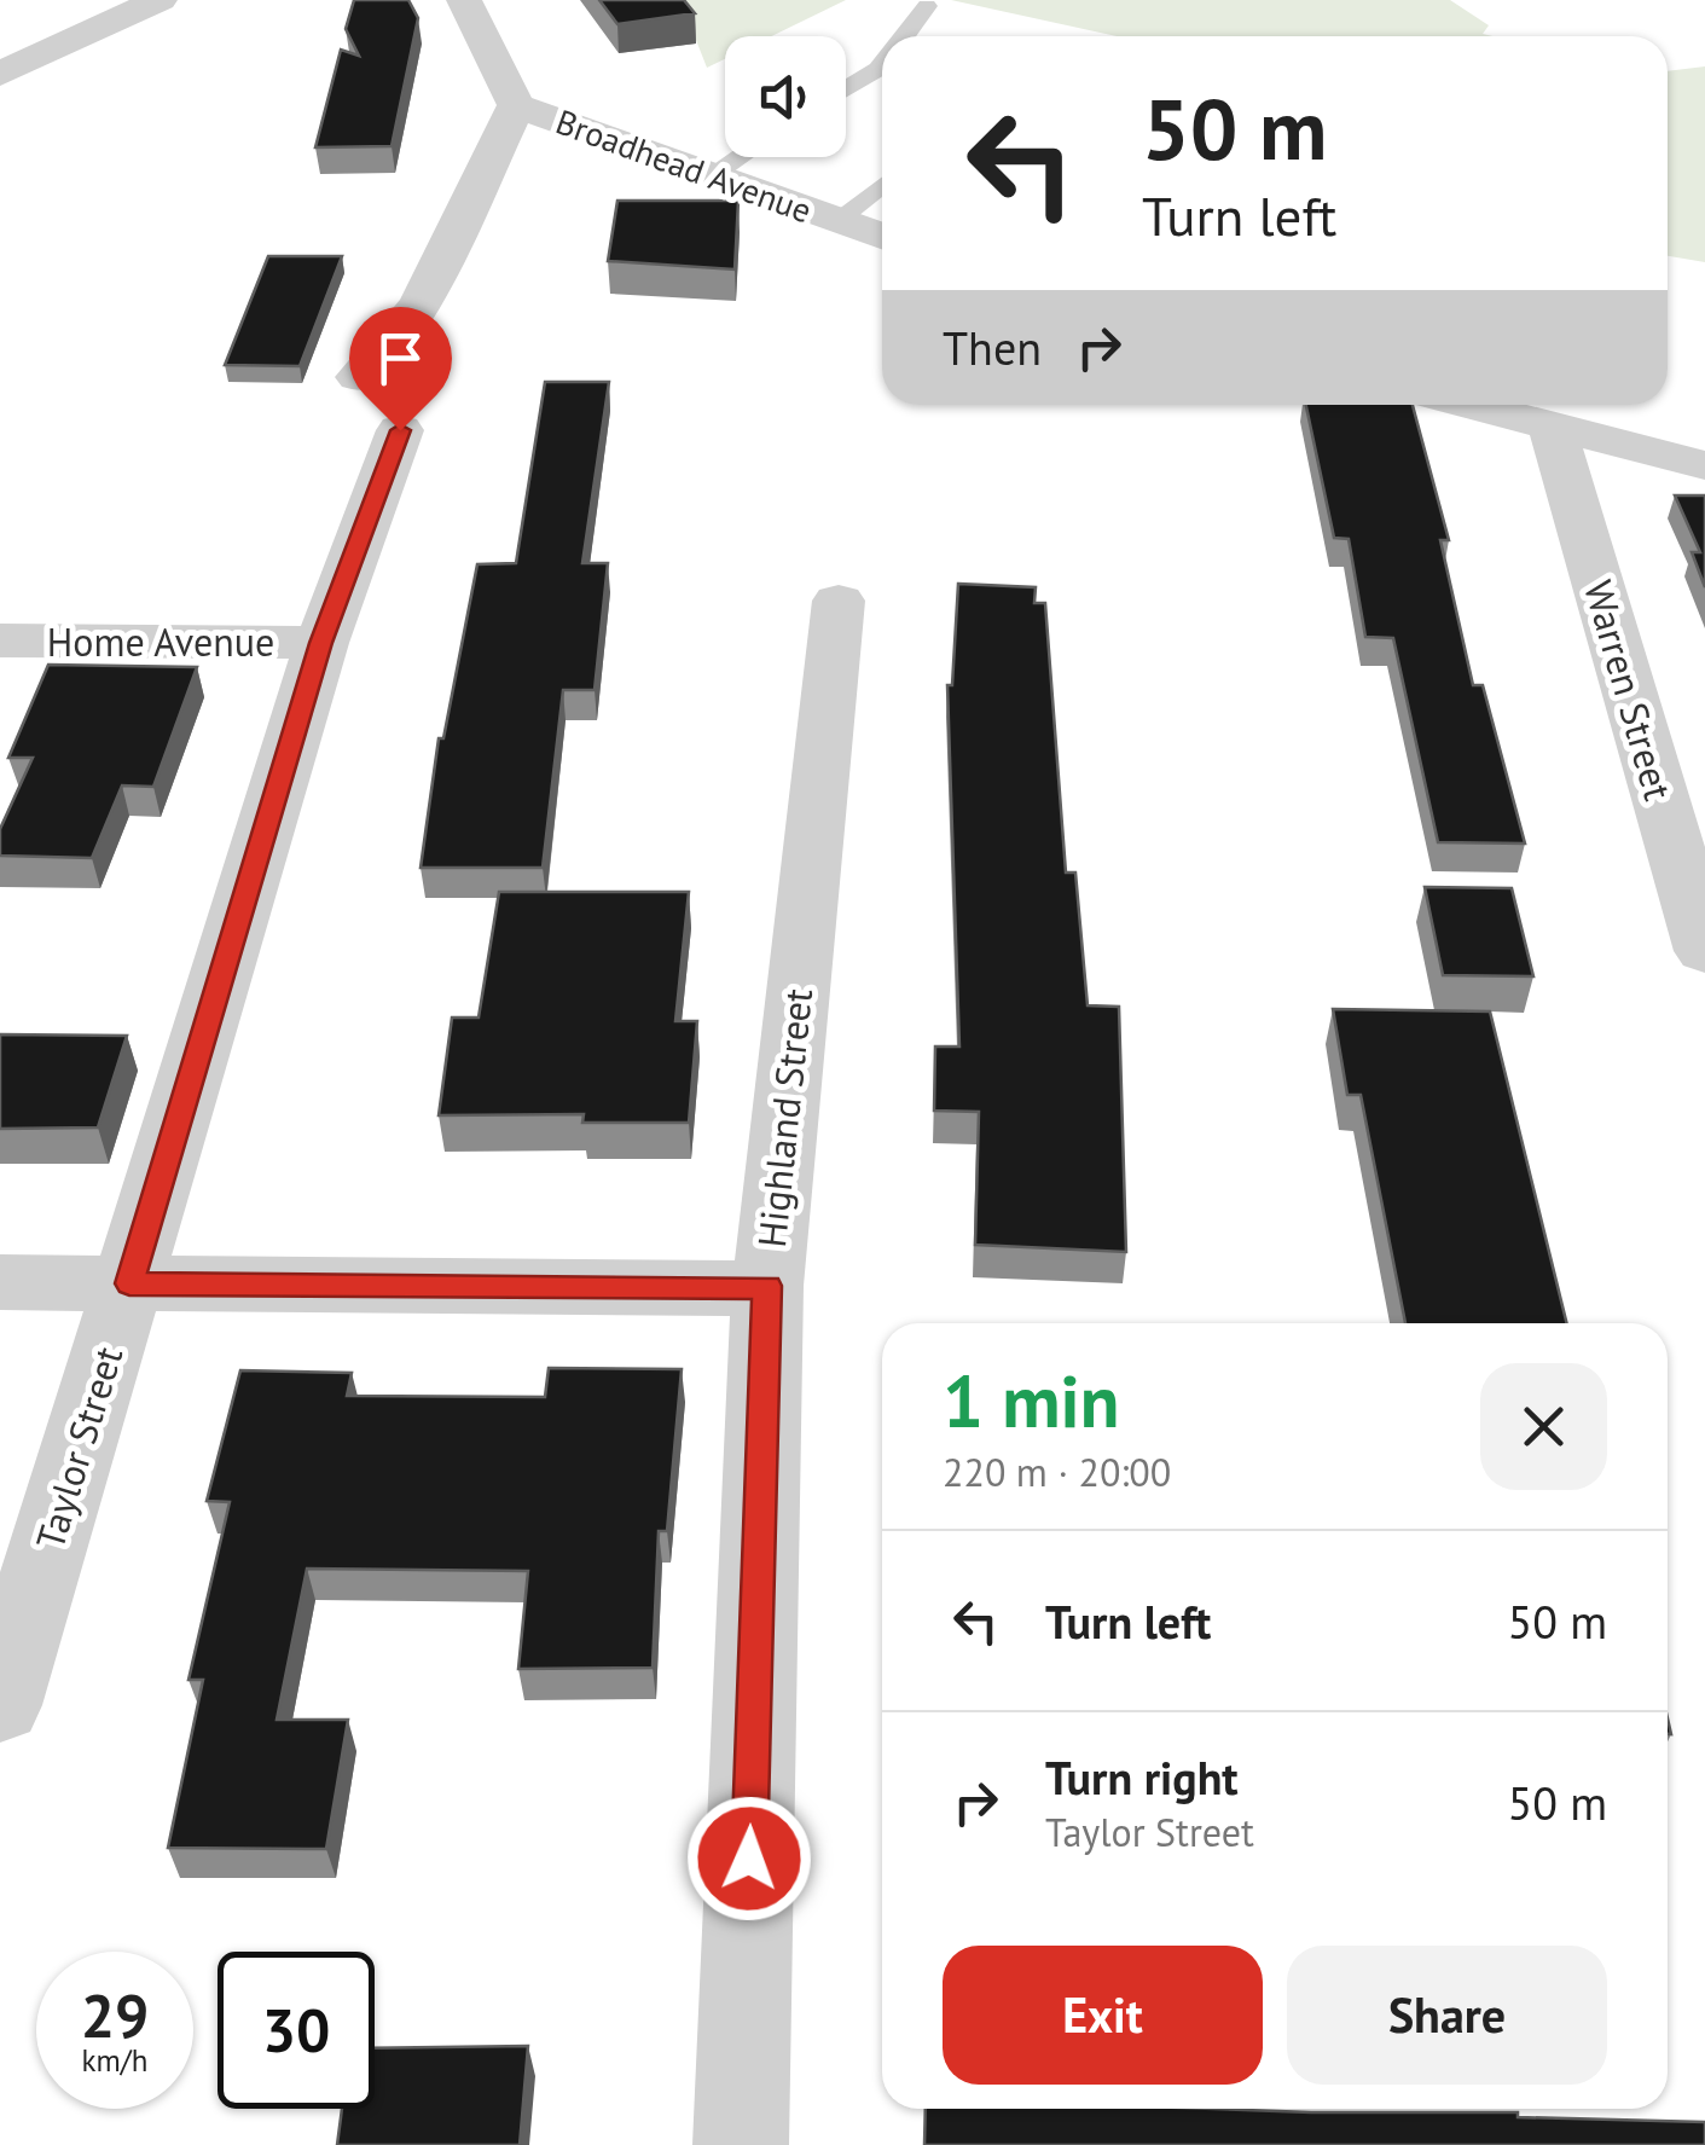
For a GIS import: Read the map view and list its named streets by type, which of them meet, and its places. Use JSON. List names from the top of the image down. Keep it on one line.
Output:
{"streets":{"street":["Broadhead Avenue","Home Avenue","Warren Street","Highland Street","Taylor Street"]},"crossings":[["Home Avenue","Taylor Street"]],"page":{"turn":["50 m","Turn left"],"then":"Then","heading":["1 min","220 m · 20:00"],"list":[{"name":"Turn left","value":"50 m"},{"name":"Turn right","note":"Taylor Street","value":"50 m"}],"buttons":["Exit","Share"],"speed":"29 km/h","limit":"30"}}
